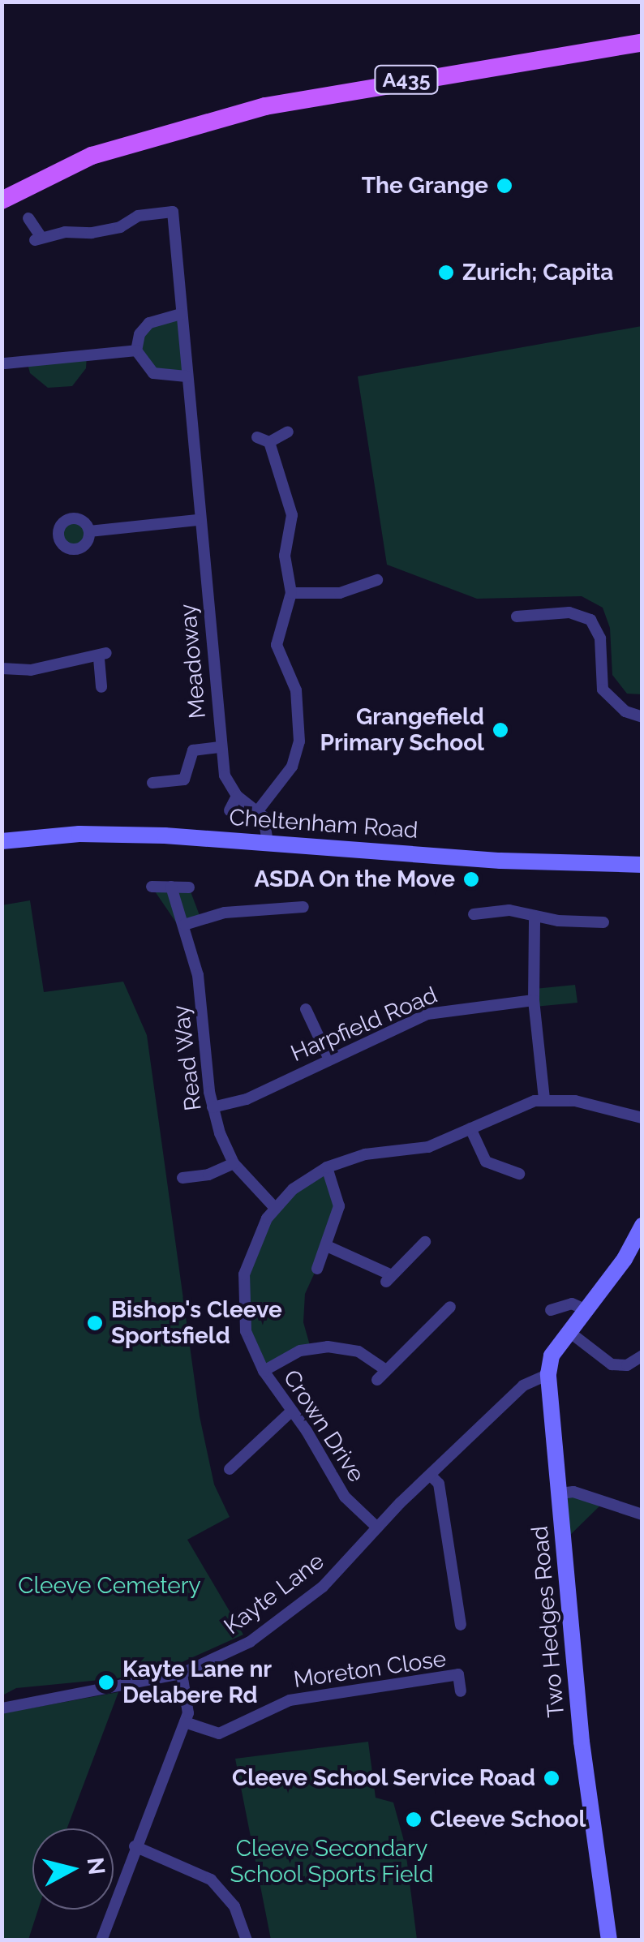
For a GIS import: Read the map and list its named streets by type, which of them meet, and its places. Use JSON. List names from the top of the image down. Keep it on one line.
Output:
{"streets":{"main road":["A435"],"street":["Meadoway","Cheltenham Road","Harpfield Road","Read Way","Crown Drive","Kayte Lane","Two Hedges Road","Moreton Close"]},"crossings":[["Harpfield Road","Read Way"],["Read Way","Crown Drive"],["Crown Drive","Kayte Lane"],["Kayte Lane","Two Hedges Road"]],"parks":["Cleeve Cemetery","Cleeve Secondary School Sports Field"],"places":["The Grange","Zurich; Capita","Grangefield Primary School","ASDA On the Move","Bishop's Cleeve Sportsfield","Kayte Lane nr Delabere Rd","Cleeve School Service Road","Cleeve School"],"north":"right"}
